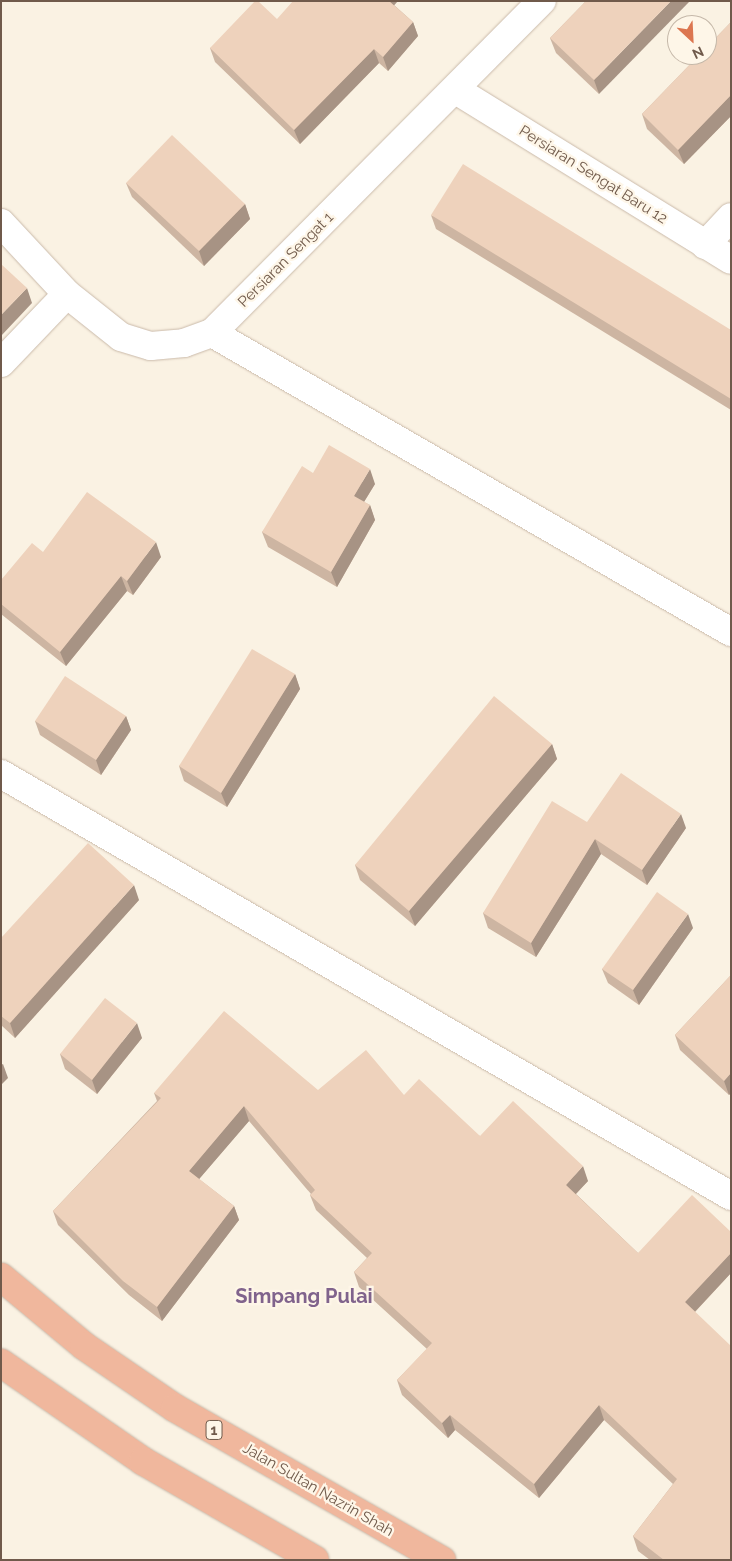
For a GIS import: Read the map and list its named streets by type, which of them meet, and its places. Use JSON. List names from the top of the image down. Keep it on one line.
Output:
{"streets":{"highway":["1","Jalan Sultan Nazrin Shah"],"street":["Persiaran Sengat Baru 12","Persiaran Sengat 1"]},"crossings":[["Persiaran Sengat Baru 12","Persiaran Sengat 1"]],"districts":["Simpang Pulai"],"north":"bottom right"}
